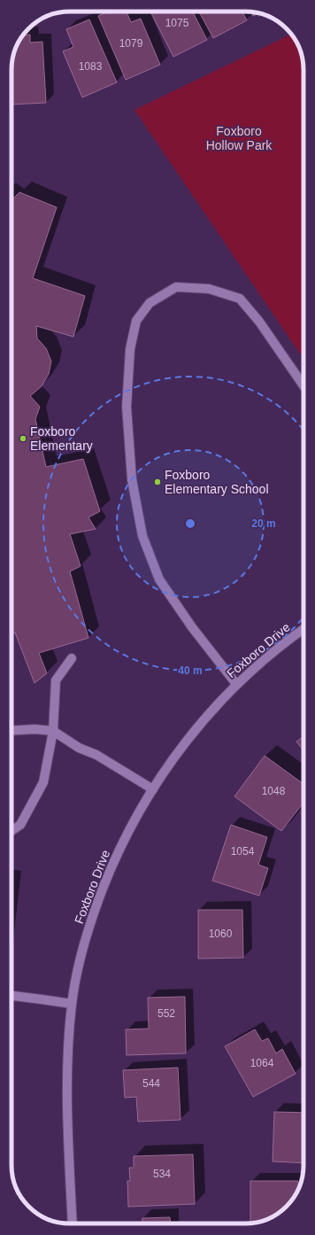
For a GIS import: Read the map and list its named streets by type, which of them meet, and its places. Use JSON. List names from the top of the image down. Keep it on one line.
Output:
{"streets":{"street":["Foxboro Drive"]},"parks":["Foxboro Hollow Park"],"places":["Foxboro Elementary","Foxboro Elementary School"],"house_numbers":["1075","1079","1083","1048","1054","1060","552","1064","544","534"],"rings":["20 m","40 m"]}
